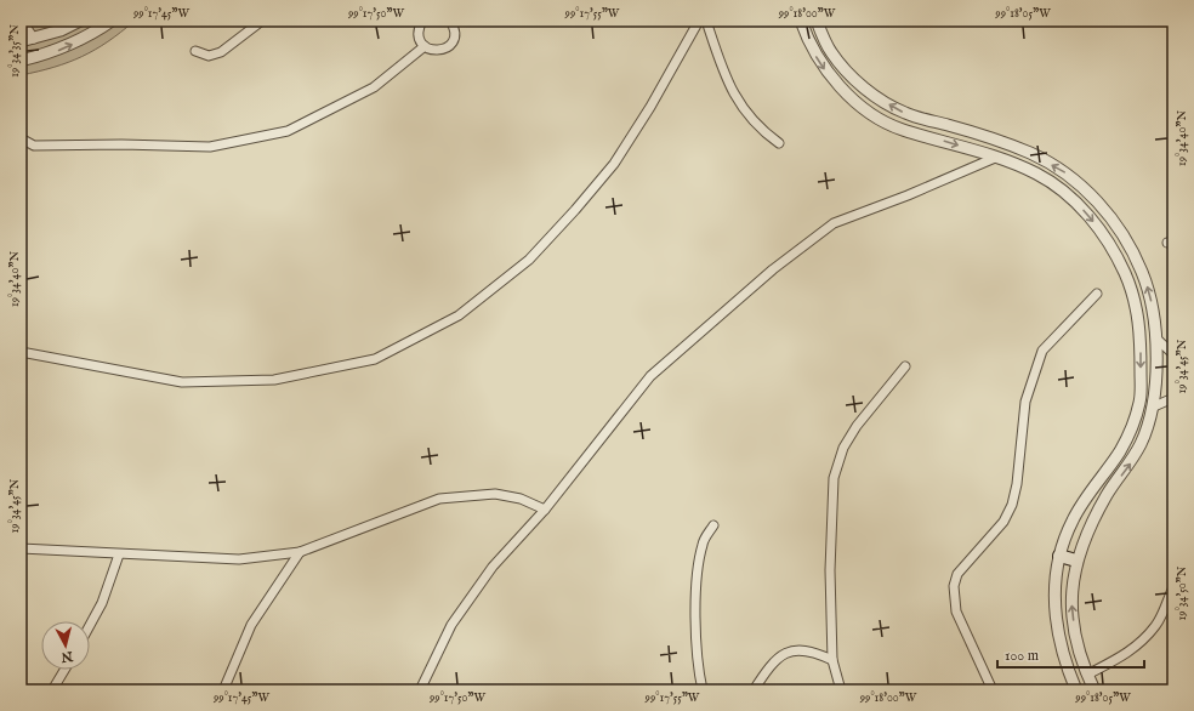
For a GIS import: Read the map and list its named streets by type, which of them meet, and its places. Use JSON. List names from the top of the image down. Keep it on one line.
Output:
{"scale_bar":"100 m","north":"bottom","coordinates":["99°17'45\"W","99°17'50\"W","99°17'55\"W","99°18'00\"W","99°18'05\"W","19°34'35\"N","19°34'40\"N","19°34'45\"N","19°34'50\"N"]}
